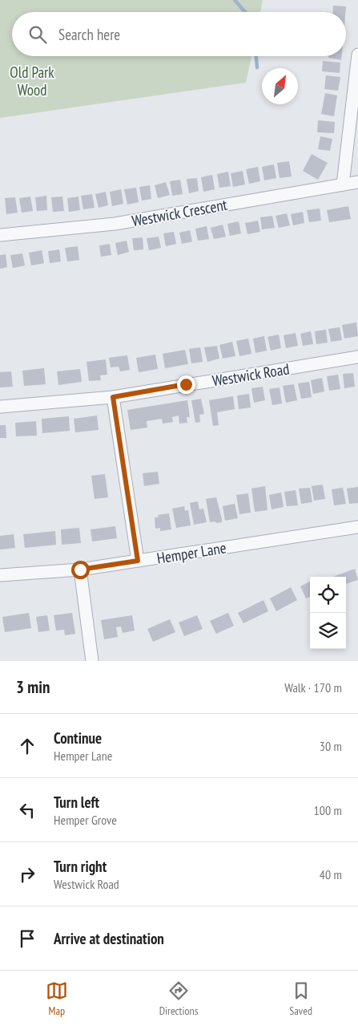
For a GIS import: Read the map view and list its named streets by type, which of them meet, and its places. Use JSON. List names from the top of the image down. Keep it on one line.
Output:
{"streets":{"street":["Westwick Crescent","Westwick Road","Hemper Lane"]},"parks":["Old Park Wood"],"north":"top right","page":{"search":"Search here","heading":["3 min","Walk · 170 m"],"list":[["Continue","Hemper Lane","30 m"],["Turn left","Hemper Grove","100 m"],["Turn right","Westwick Road","40 m"],"Arrive at destination"],"nav":["Map","Directions","Saved"]}}
